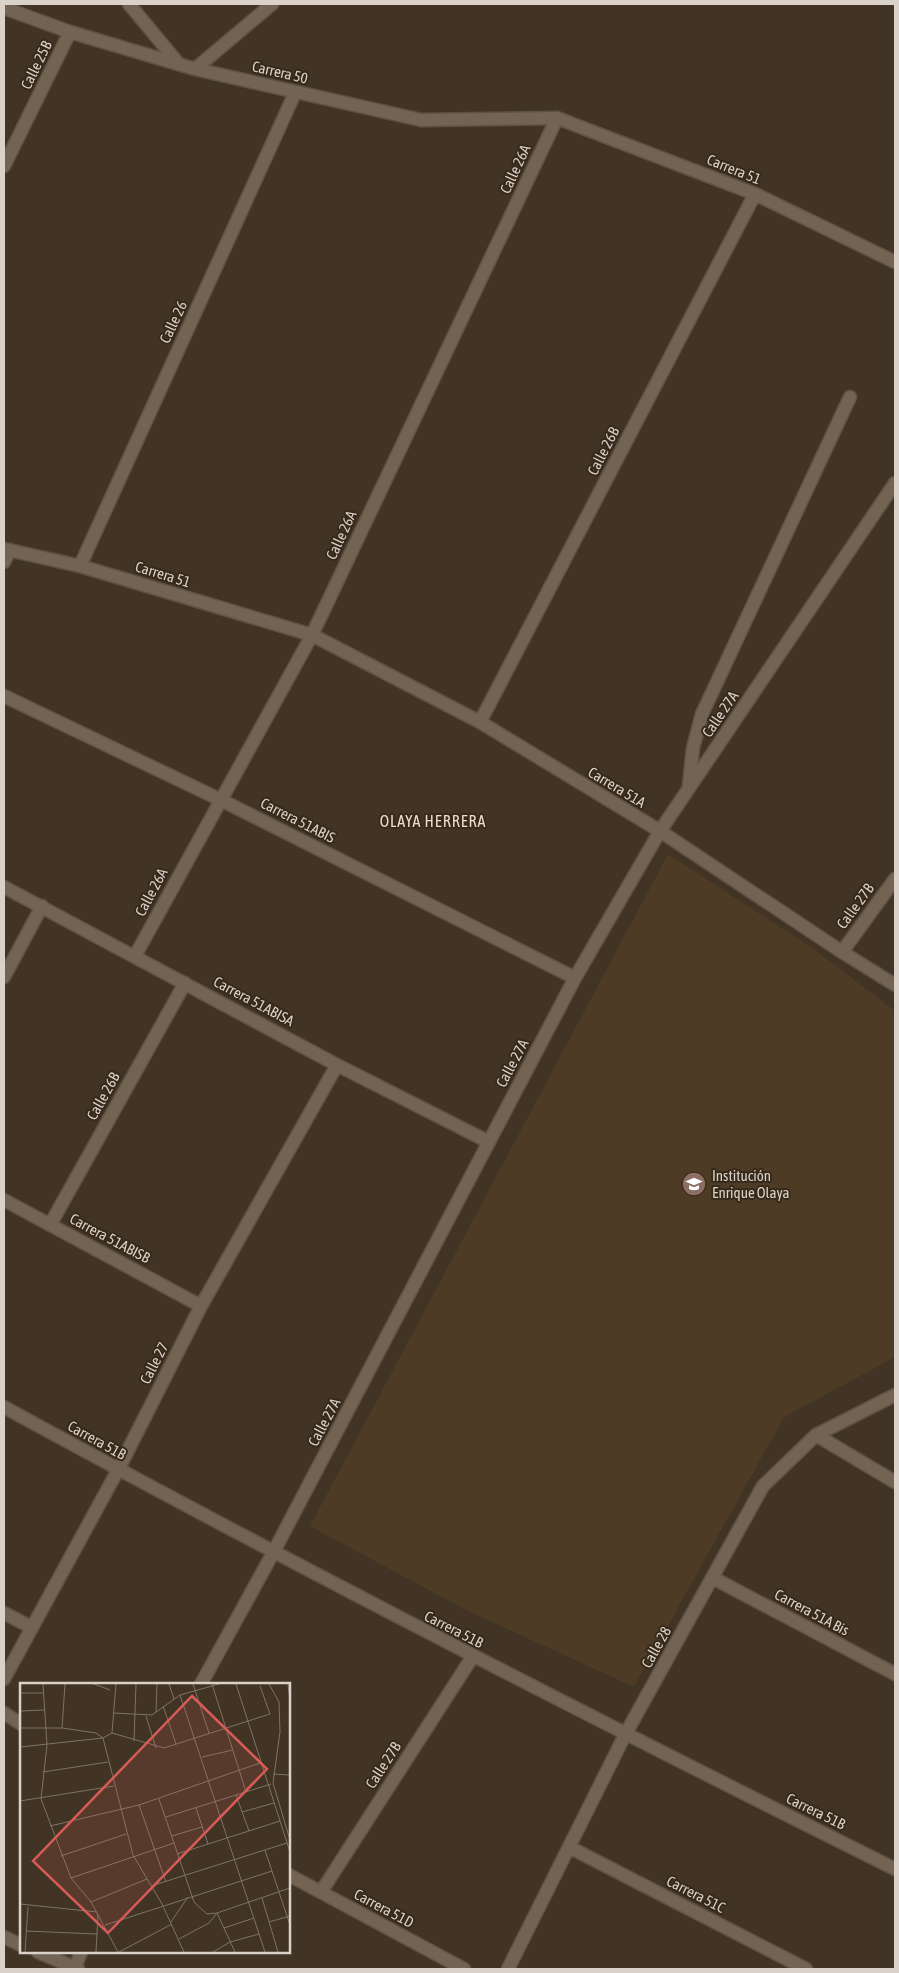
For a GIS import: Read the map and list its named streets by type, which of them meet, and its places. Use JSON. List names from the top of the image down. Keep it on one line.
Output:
{"streets":{"street":["Calle 25B","Carrera 50","Calle 26A","Carrera 51","Calle 26","Calle 26B","Calle 27A","Carrera 51A","Carrera 51ABIS","Calle 27B","Carrera 51ABISA","Carrera 51ABISB","Calle 27","Carrera 51B","Carrera 51A Bis","Calle 28","Carrera 51C","Carrera 51D"]},"crossings":[["Calle 25B","Carrera 50"],["Carrera 50","Calle 26A"],["Carrera 50","Carrera 51"],["Carrera 50","Calle 26"],["Calle 26A","Carrera 51"],["Calle 26A","Carrera 51A"],["Calle 26A","Carrera 51ABIS"],["Calle 26A","Carrera 51ABISA"],["Carrera 51","Calle 26"],["Carrera 51","Calle 26B"],["Carrera 51","Carrera 51A"],["Calle 26B","Carrera 51A"],["Calle 26B","Carrera 51ABISA"],["Calle 26B","Carrera 51ABISB"],["Calle 27A","Carrera 51A"],["Calle 27A","Carrera 51ABIS"],["Calle 27A","Carrera 51ABISA"],["Calle 27A","Carrera 51B"],["Carrera 51A","Calle 27B"],["Calle 27B","Carrera 51B"],["Calle 27B","Carrera 51D"],["Carrera 51ABISA","Calle 27"],["Carrera 51ABISB","Calle 27"],["Calle 27","Carrera 51B"],["Carrera 51B","Calle 28"],["Carrera 51A Bis","Calle 28"],["Calle 28","Carrera 51C"]],"districts":["OLAYA HERRERA"],"places":{"school or university":["Institución Enrique Olaya"]}}
